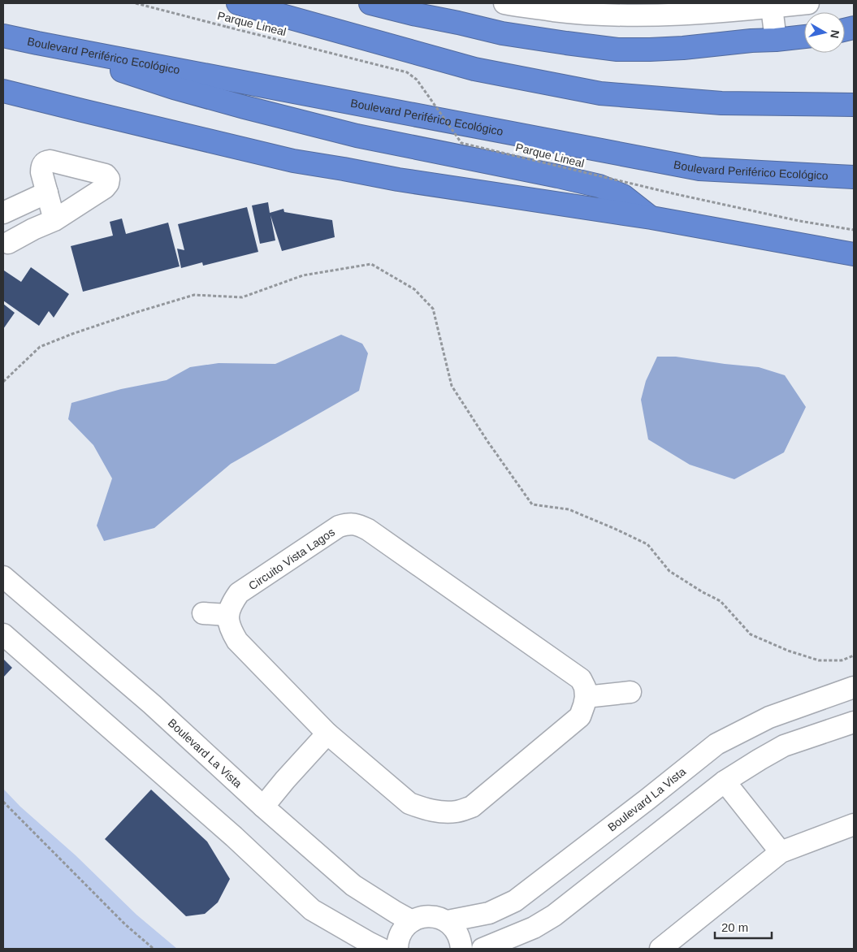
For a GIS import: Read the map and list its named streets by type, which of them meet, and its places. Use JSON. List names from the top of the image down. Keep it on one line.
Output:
{"streets":{"highway":["Boulevard Periférico Ecológico"],"street":["Circuito Vista Lagos","Boulevard La Vista"],"path":["Parque Lineal"]},"scale_bar":"20 m","north":"right"}
